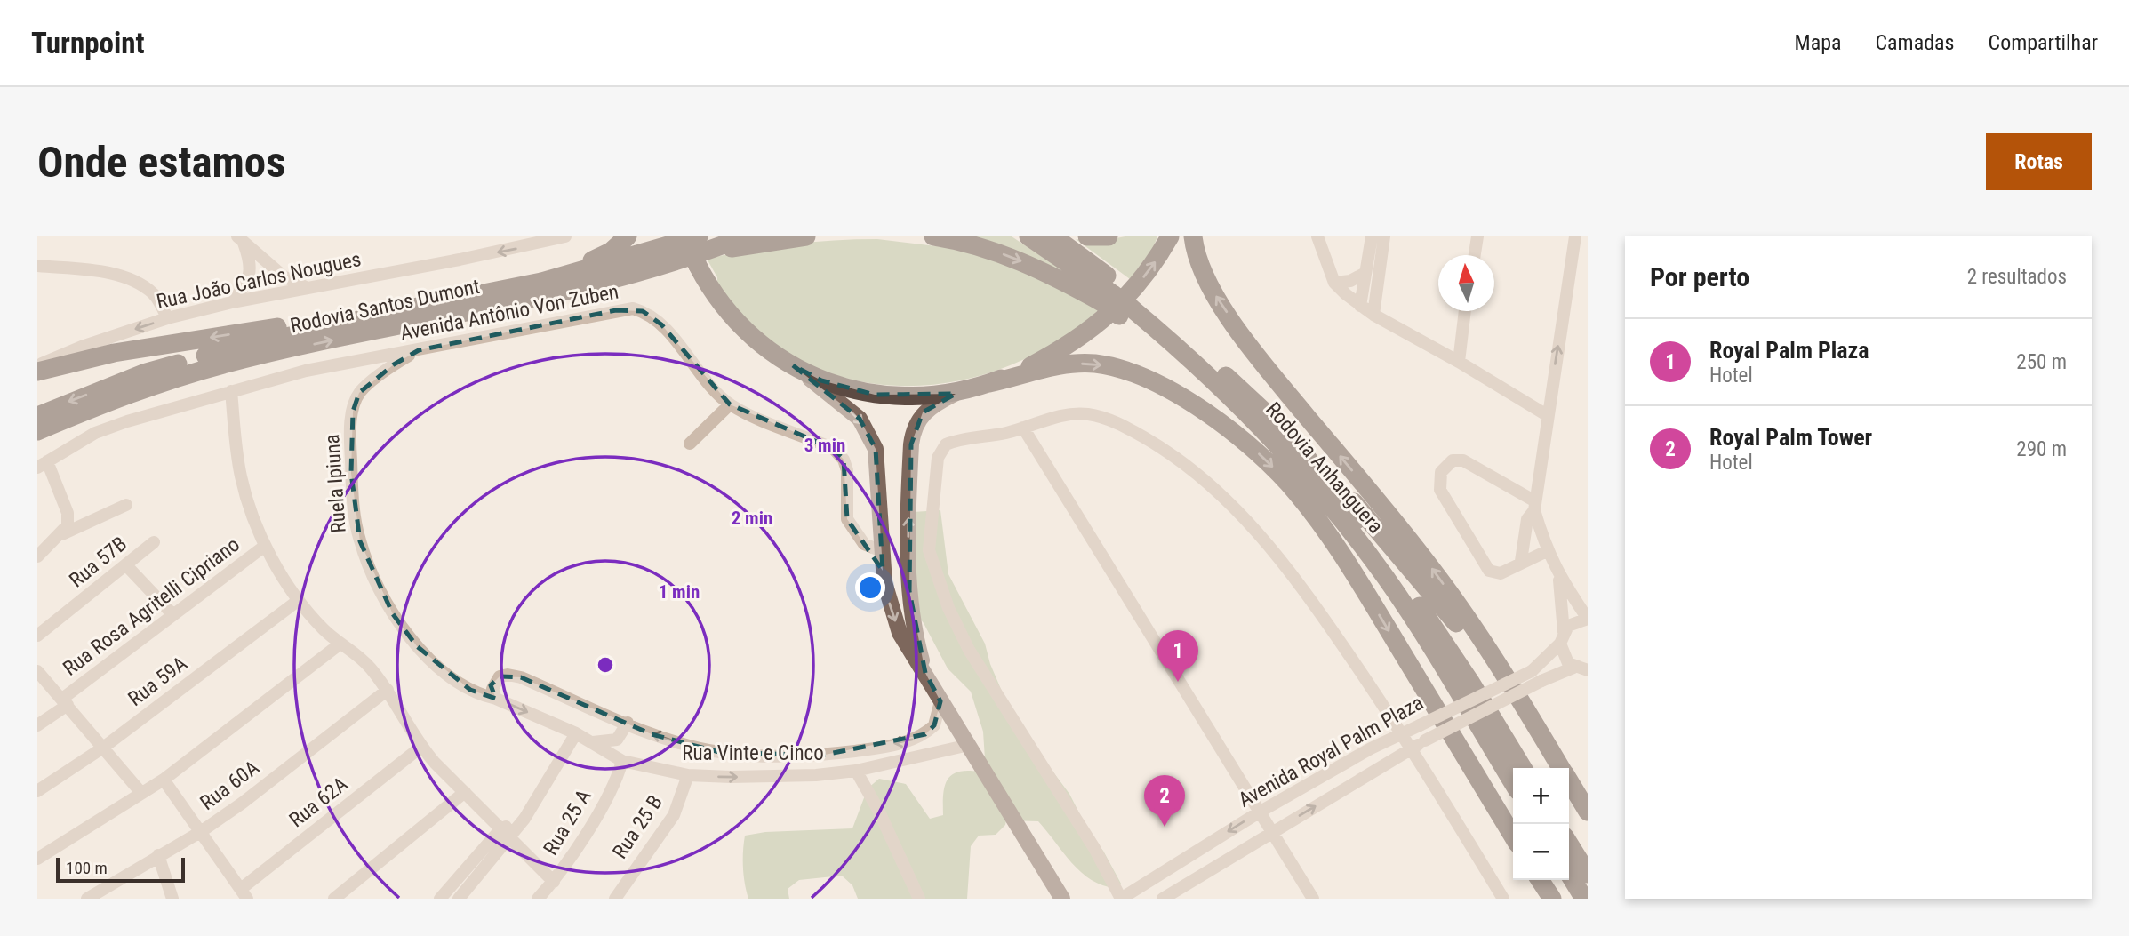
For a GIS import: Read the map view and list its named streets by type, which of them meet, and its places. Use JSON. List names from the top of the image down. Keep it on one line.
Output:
{"streets":{"highway":["Rodovia Santos Dumont","Rodovia Anhanguera"],"street":["Rua João Carlos Nougues","Avenida Antônio Von Zuben","Ruela Ipiuna","Rua 57B","Rua Rosa Agritelli Cipriano","Rua 59A","Avenida Royal Palm Plaza","Rua Vinte e Cinco","Rua 60A","Rua 62A","Rua 25 A","Rua 25 B"]},"crossings":[["Avenida Antônio Von Zuben","Ruela Ipiuna"],["Ruela Ipiuna","Rua Vinte e Cinco"],["Rua Vinte e Cinco","Rua 25 A"],["Rua Vinte e Cinco","Rua 25 B"]],"one_way":["Rua João Carlos Nougues"],"scale_bar":"100 m","north":"top","page":{"header":"Turnpoint","nav":["Mapa","Camadas","Compartilhar"],"buttons":"Rotas","title":"Onde estamos","heading":["Por perto","2 resultados"],"list":[{"mark":"1","name":"Royal Palm Plaza","note":"Hotel","value":"250 m"},{"mark":"2","name":"Royal Palm Tower","note":"Hotel","value":"290 m"}],"pins":["1","2"],"map_buttons":["+","−"],"scale":"100 m"},"rings":["3 min","2 min","1 min"]}
